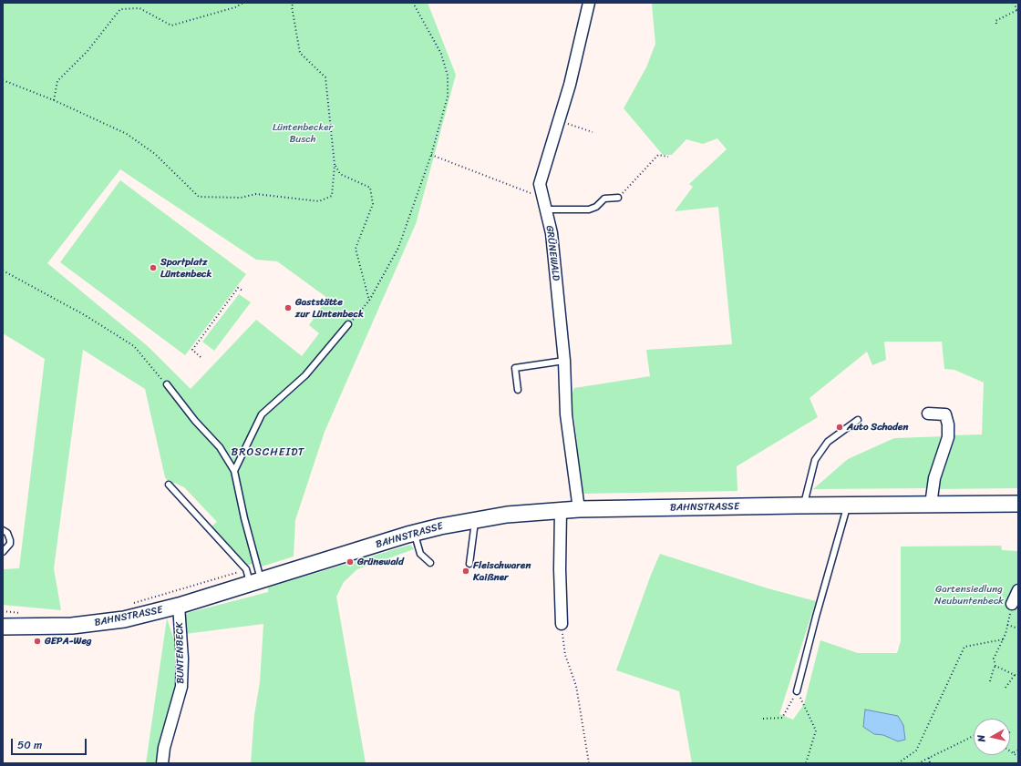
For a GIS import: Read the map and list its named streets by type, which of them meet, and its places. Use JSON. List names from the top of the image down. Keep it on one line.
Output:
{"streets":{"main road":["BAHNSTRASSE"],"street":["GRÜNEWALD","BUNTENBECK"]},"crossings":[["GRÜNEWALD","BAHNSTRASSE"],["BAHNSTRASSE","BUNTENBECK"]],"districts":["BROSCHEIDT"],"parks":["Lüntenbecker Busch","Gartensiedlung Neubuntenbeck"],"places":["Sportplatz Lüntenbeck","Gaststätte zur Lüntenbeck","Auto Schaden","Grünewald","Fleischwaren Kaißner","GEPA-Weg"],"scale_bar":"50 m","north":"left"}
